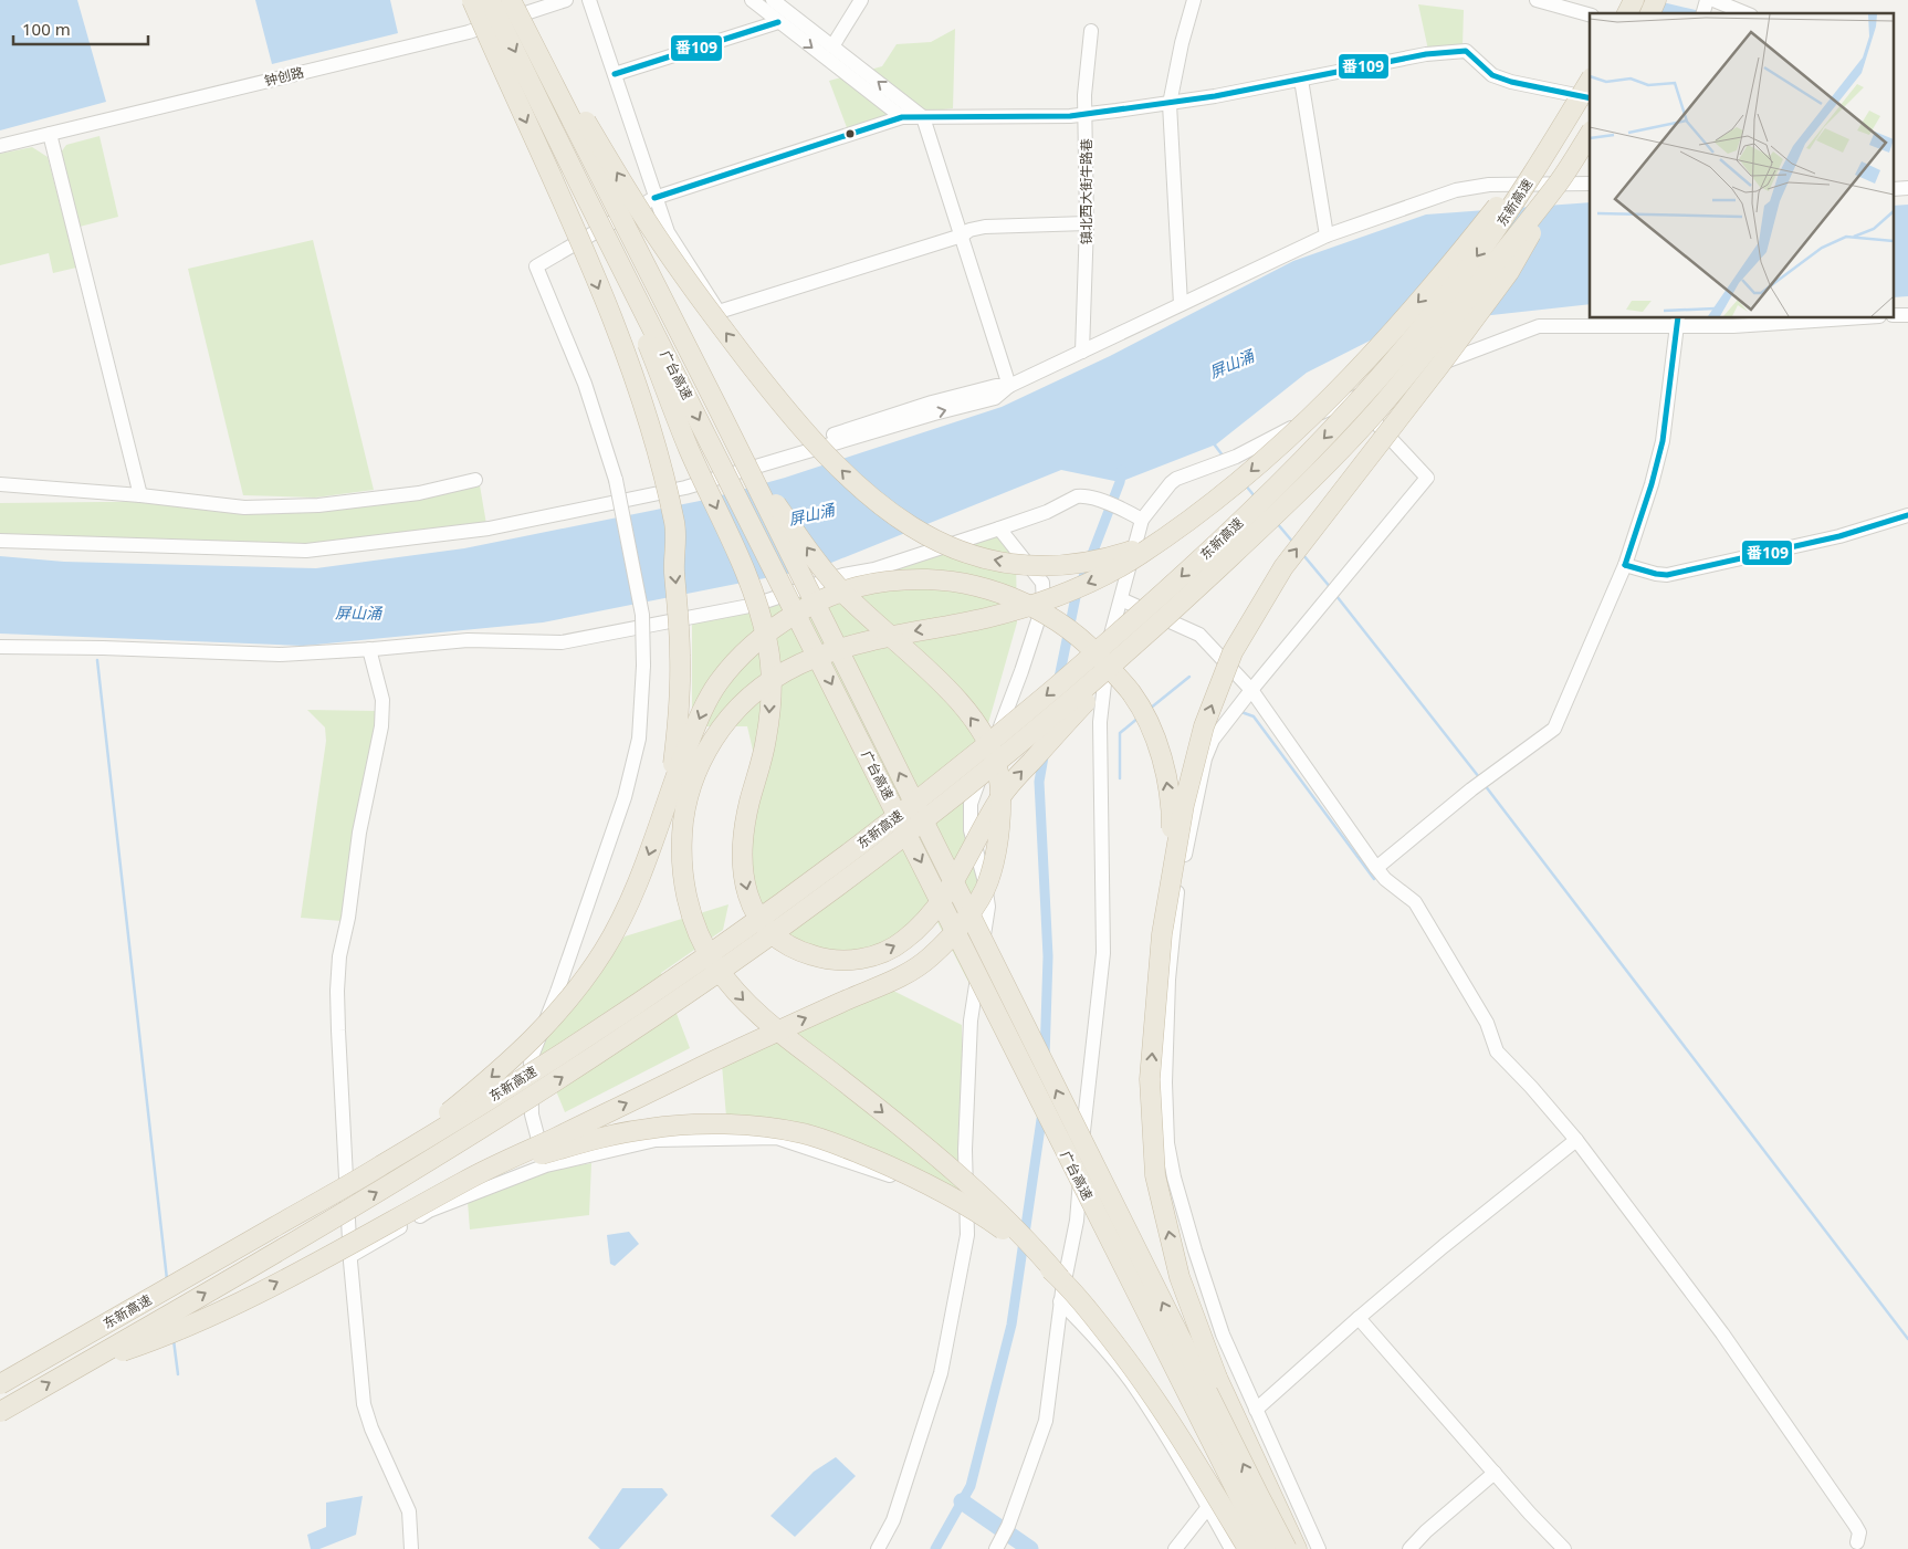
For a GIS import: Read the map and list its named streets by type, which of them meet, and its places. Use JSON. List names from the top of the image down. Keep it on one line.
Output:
{"streets":{"highway":["东新高速","广台高速"],"street":["钟创路","镇北西大街牛路巷"]},"water":["屏山涌"],"lines":["transit line 番109"],"scale_bar":"100 m"}
